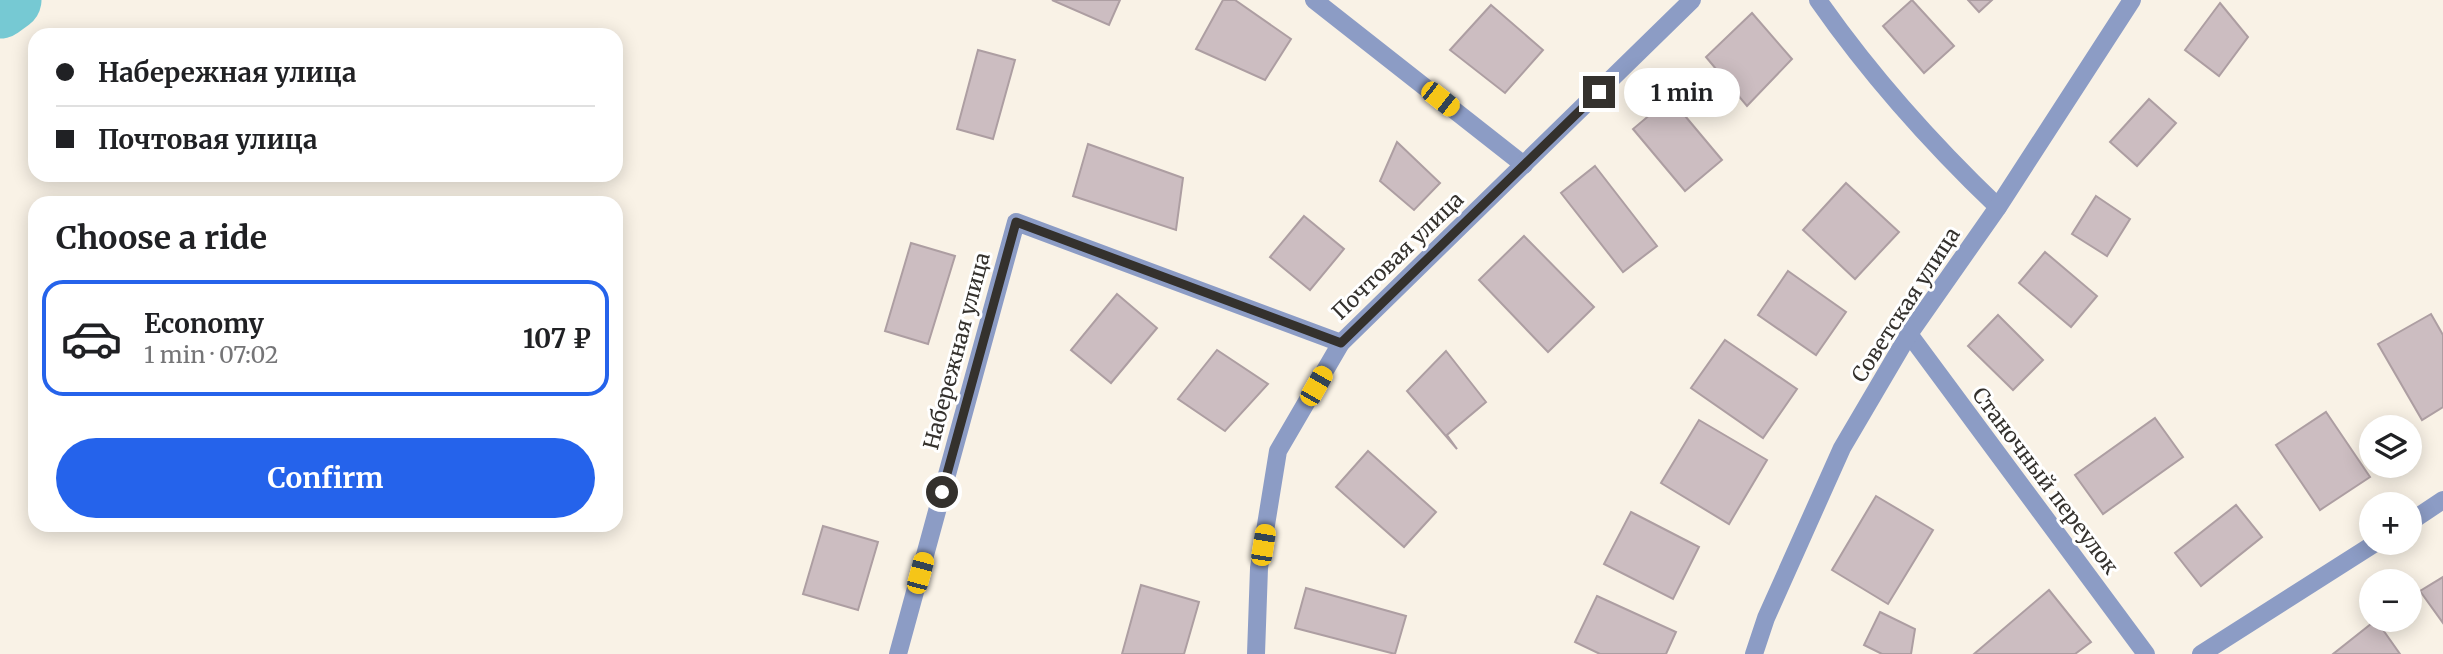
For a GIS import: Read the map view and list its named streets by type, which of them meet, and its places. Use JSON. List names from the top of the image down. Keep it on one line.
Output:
{"streets":{"street":["Почтовая улица","Советская улица","Набережная улица","Станочный переулок"]},"crossings":[["Почтовая улица","Набережная улица"],["Советская улица","Станочный переулок"]],"page":{"banner":["Набережная улица","Почтовая улица"],"bubble":"1 min","heading":"Choose a ride","list":[{"name":"Economy","note":"1 min · 07:02","value":"107 ₽"}],"map_buttons":["+","−"],"buttons":"Confirm"}}
